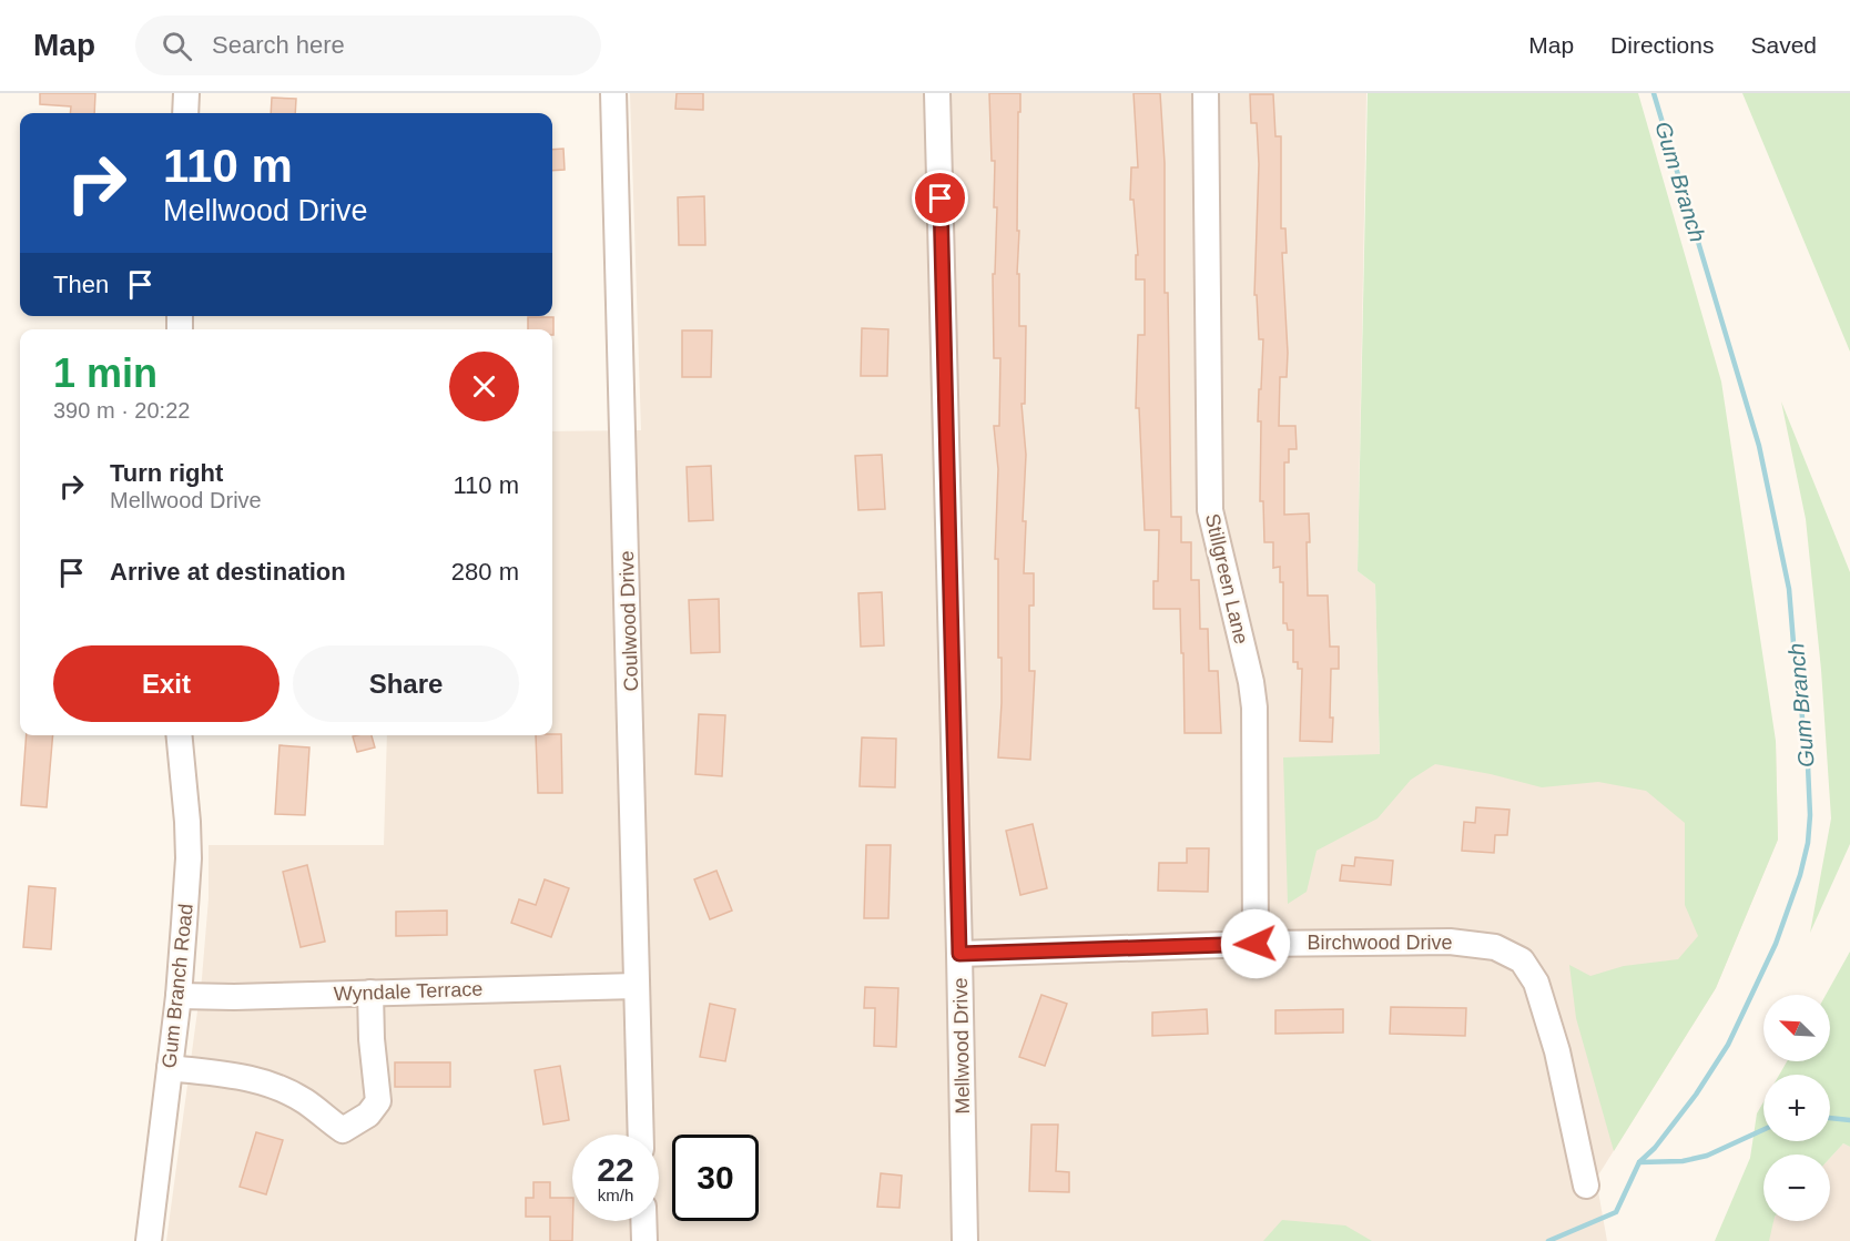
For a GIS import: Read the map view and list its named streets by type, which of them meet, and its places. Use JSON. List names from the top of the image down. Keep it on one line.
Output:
{"streets":{"street":["Stillgreen Lane","Coulwood Drive","Birchwood Drive","Gum Branch Road","Wyndale Terrace","Mellwood Drive"]},"crossings":[["Stillgreen Lane","Birchwood Drive"],["Coulwood Drive","Wyndale Terrace"],["Birchwood Drive","Mellwood Drive"],["Gum Branch Road","Wyndale Terrace"]],"water":["Gum Branch"],"north":"top left","page":{"header":"Map","search":"Search here","nav":["Map","Directions","Saved"],"turn":["110 m","Mellwood Drive"],"then":"Then","heading":["1 min","390 m · 20:22"],"list":[{"name":"Turn right","note":"Mellwood Drive","value":"110 m"},{"name":"Arrive at destination","value":"280 m"}],"buttons":["Exit","Share"],"map_buttons":["+","−"],"speed":"22 km/h","limit":"30"}}
